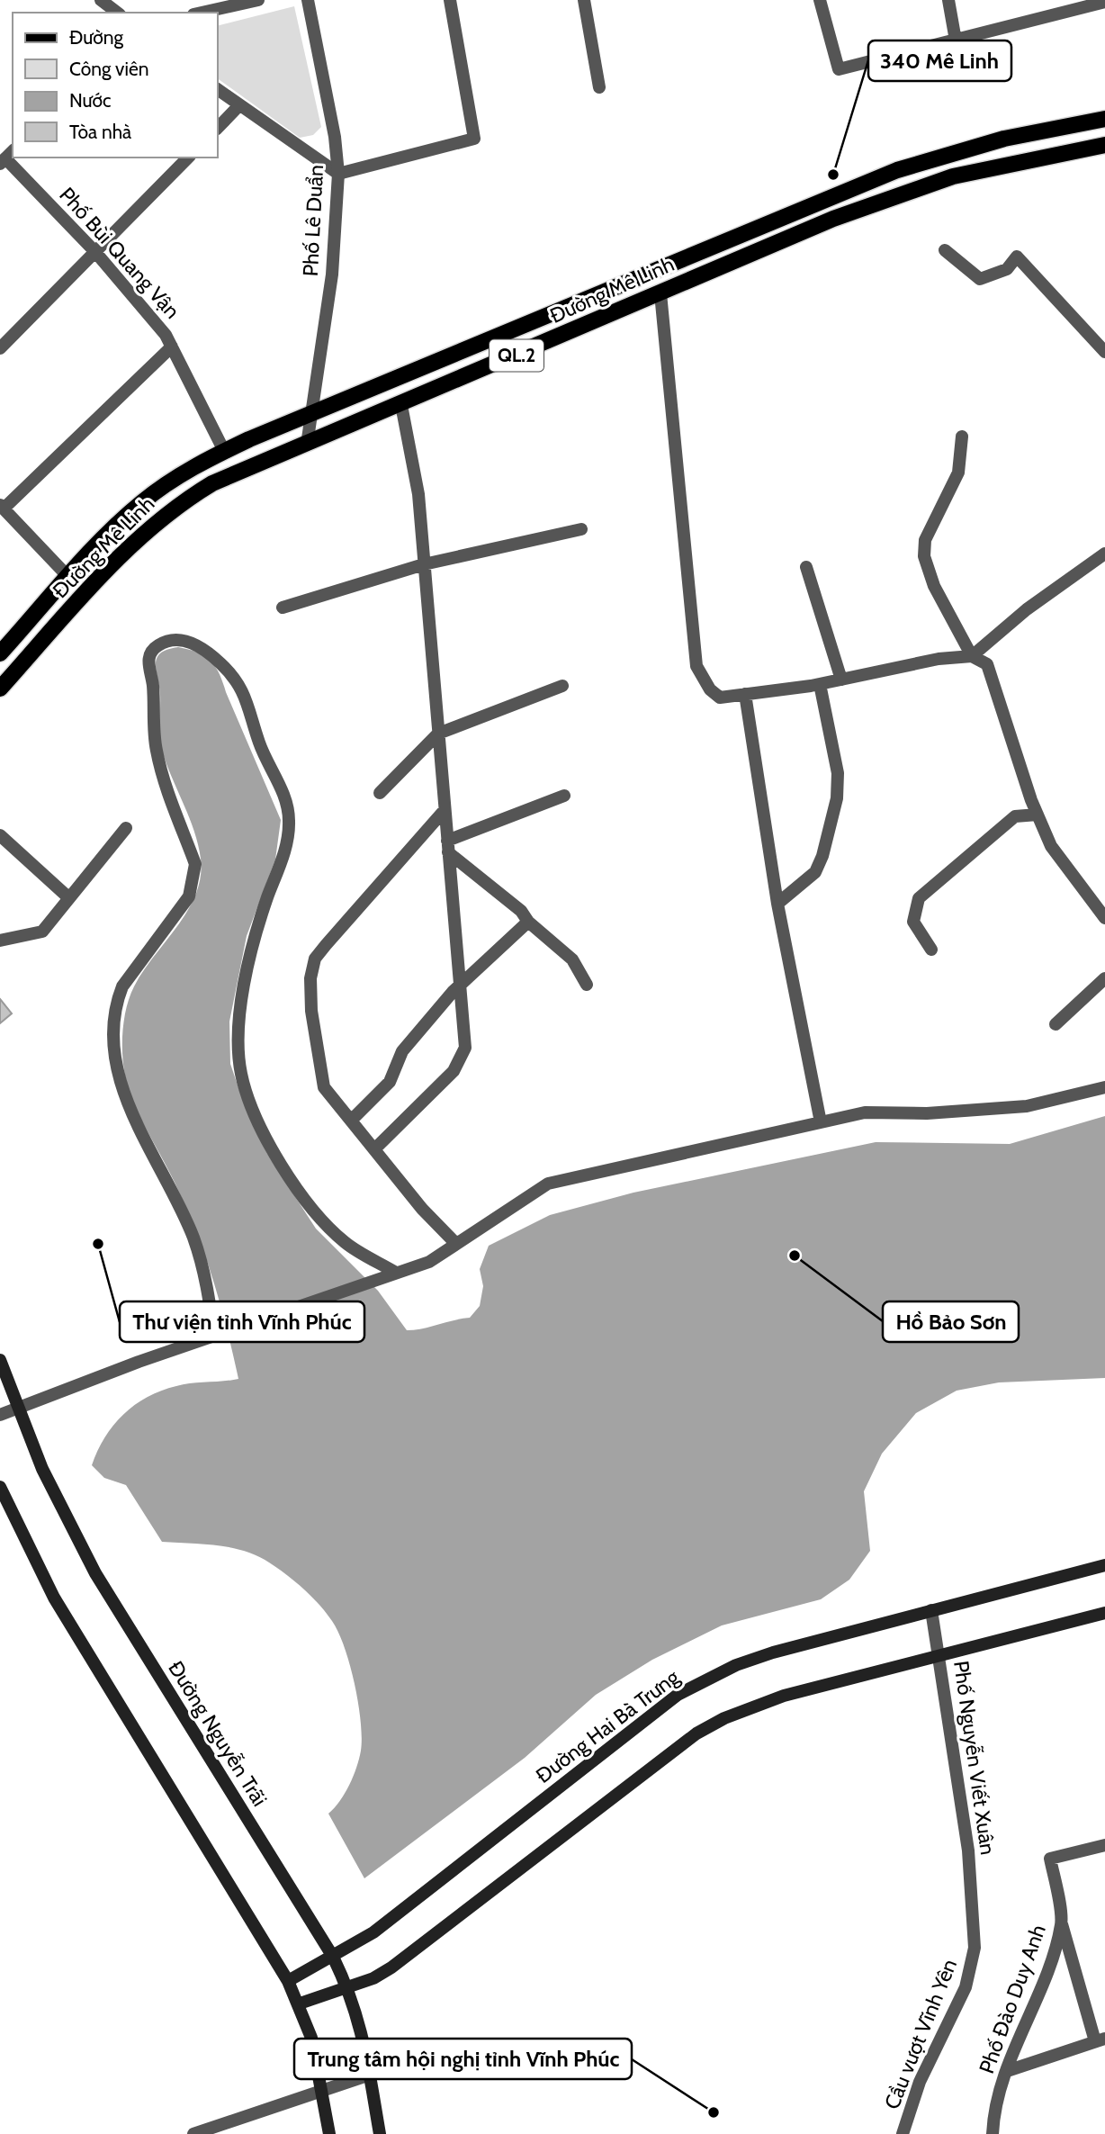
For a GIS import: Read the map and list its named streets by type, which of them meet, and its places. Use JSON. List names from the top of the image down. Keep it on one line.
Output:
{"streets":{"main road":["Đường Mê Linh","QL.2","Đường Hai Bà Trưng","Đường Nguyễn Trãi"],"street":["Phố Lê Duẩn","Phố Bùi Quang Vận","Phố Nguyễn Viết Xuân","Phố Đào Duy Anh","Cầu vượt Vĩnh Yên"]},"crossings":[["Phố Lê Duẩn","Đường Mê Linh"],["Phố Bùi Quang Vận","Đường Mê Linh"],["Đường Hai Bà Trưng","Đường Nguyễn Trãi"],["Đường Hai Bà Trưng","Phố Nguyễn Viết Xuân"],["Phố Nguyễn Viết Xuân","Cầu vượt Vĩnh Yên"]],"places":["340 Mê Linh","Thư viện tỉnh Vĩnh Phúc","Hồ Bảo Sơn","Trung tâm hội nghị tỉnh Vĩnh Phúc"],"legend":["Đường","Công viên","Nước","Tòa nhà"]}
